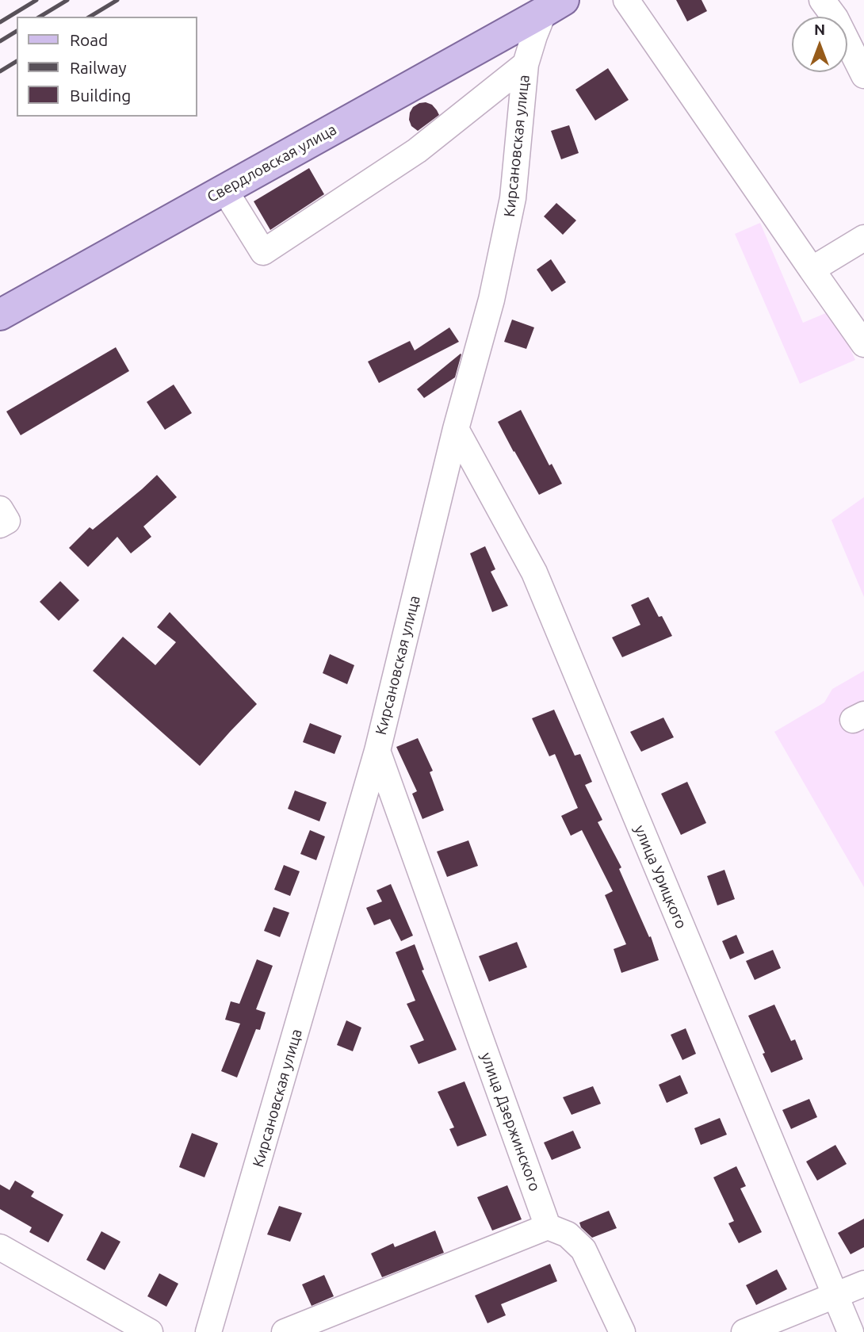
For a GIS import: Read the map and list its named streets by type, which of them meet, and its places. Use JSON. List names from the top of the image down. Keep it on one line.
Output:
{"streets":{"main road":["Свердловская улица"],"street":["Кирсановская улица","улица Урицкого","улица Дзержинского"]},"crossings":[["Кирсановская улица","Свердловская улица"],["Кирсановская улица","улица Урицкого"],["Кирсановская улица","улица Дзержинского"]],"legend":["Road","Railway","Building"],"north":"top"}
